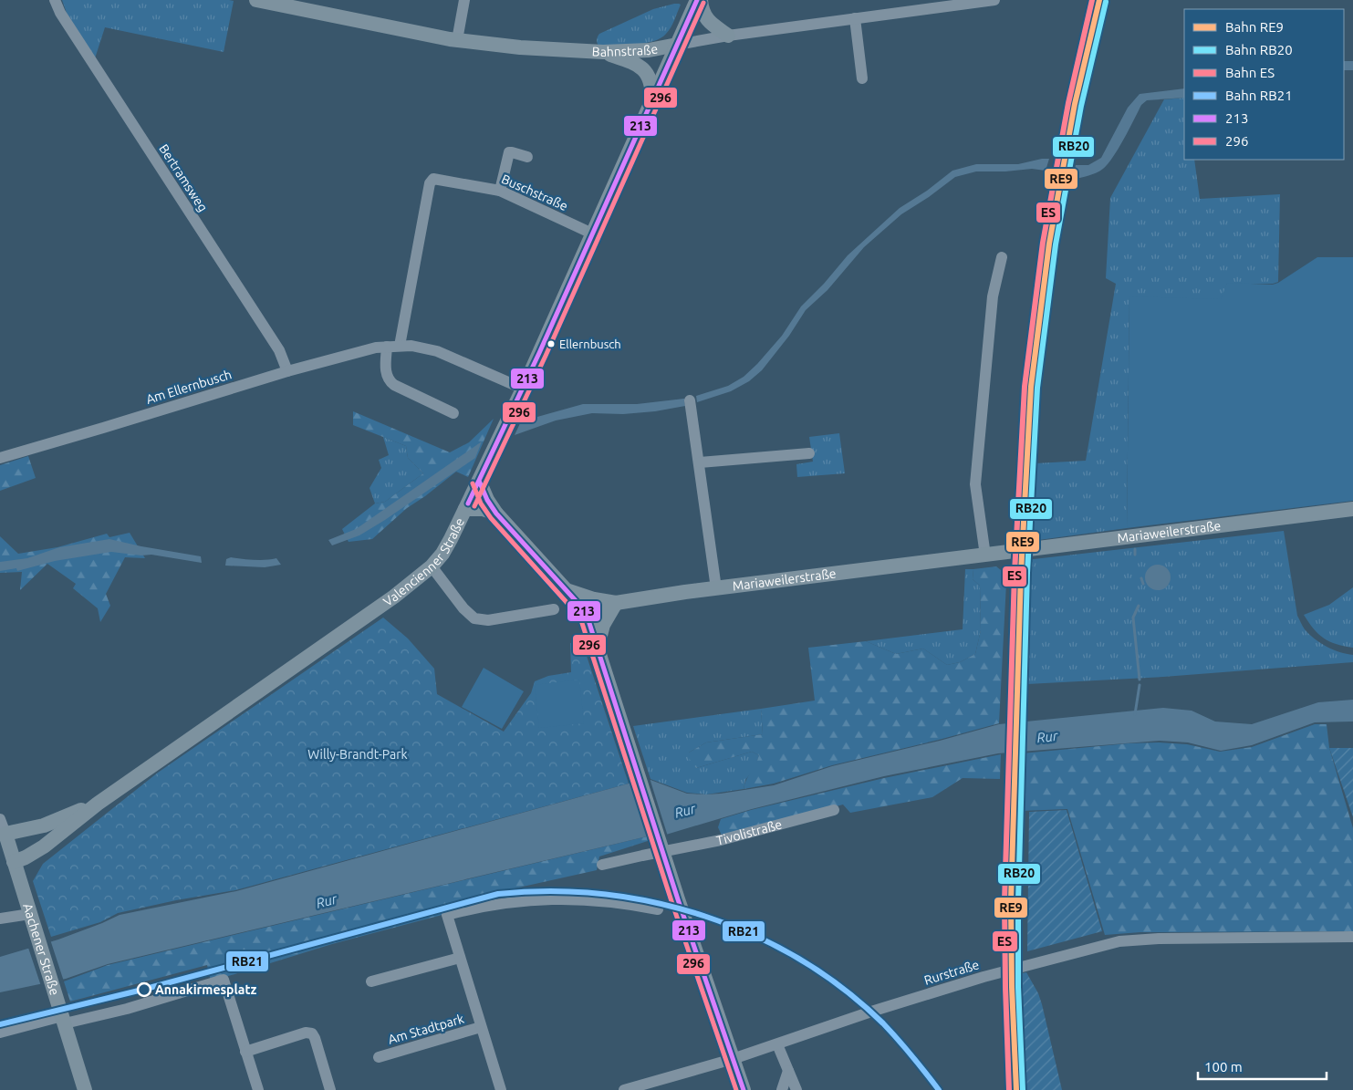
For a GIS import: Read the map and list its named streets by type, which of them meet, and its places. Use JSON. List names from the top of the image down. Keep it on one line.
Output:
{"streets":{"main road":["Bahnstraße","Mariaweilerstraße","Valencienner Straße","Aachener Straße"],"street":["Bertramsweg","Buschstraße","Am Ellernbusch","Tivolistraße","Rurstraße","Am Stadtpark"]},"crossings":[["Bahnstraße","Valencienner Straße"],["Bertramsweg","Am Ellernbusch"],["Buschstraße","Am Ellernbusch"],["Buschstraße","Valencienner Straße"],["Am Ellernbusch","Valencienner Straße"],["Valencienner Straße","Aachener Straße"]],"water":["Rur"],"parks":["Willy-Brandt-Park"],"places":["Ellernbusch","Annakirmesplatz"],"lines":["rail line RE9","rail line ES","transit line 213","rail line RB20","transit line 296","rail line RB21"],"legend":["Bahn RE9","Bahn RB20","Bahn ES","Bahn RB21","213","296"],"scale_bar":"100 m"}
